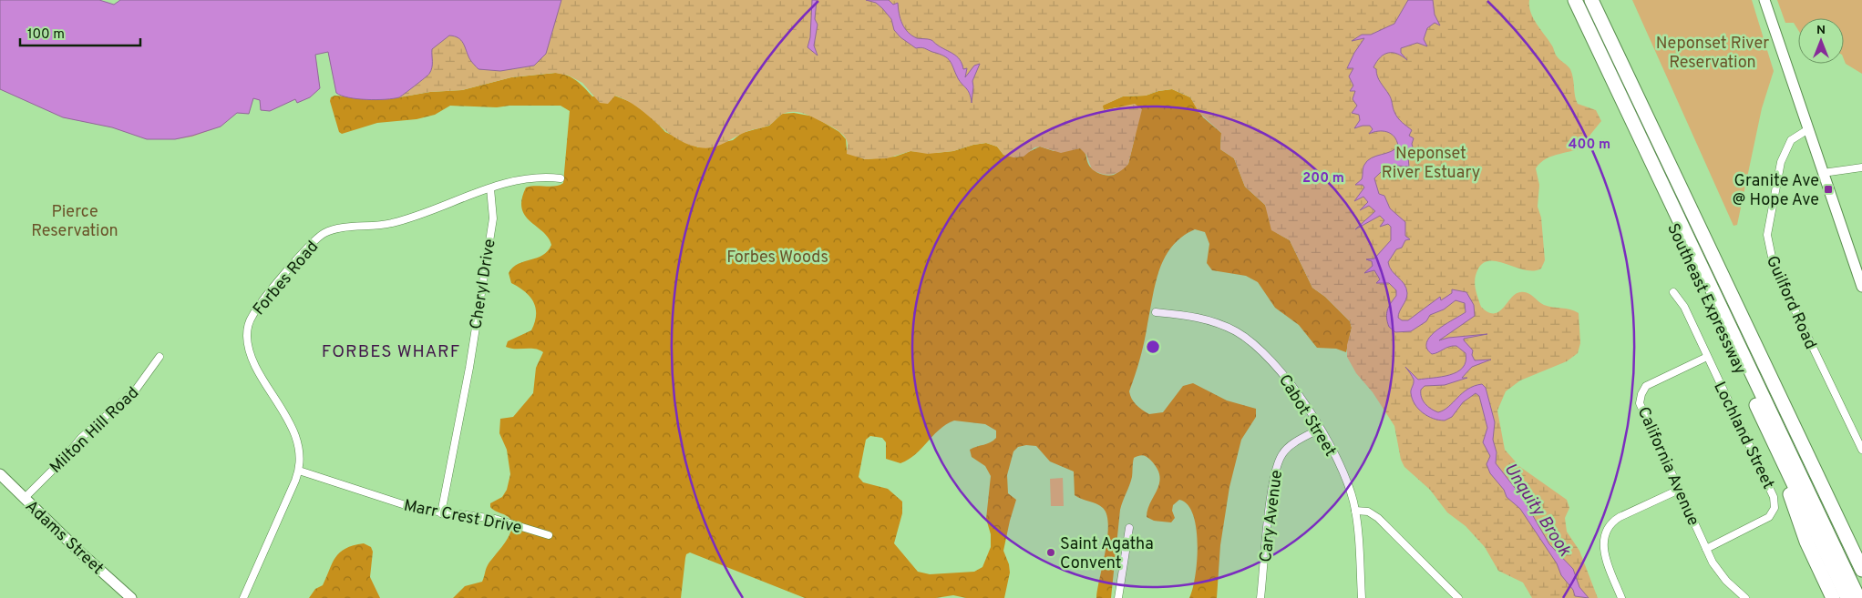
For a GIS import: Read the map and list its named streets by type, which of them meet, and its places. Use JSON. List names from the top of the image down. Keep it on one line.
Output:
{"streets":{"highway":["Southeast Expressway"],"main road":["Adams Street"],"street":["Forbes Road","Cheryl Drive","Guilford Road","Cabot Street","Milton Hill Road","Lochland Street","California Avenue","Marr Crest Drive","Cary Avenue"]},"crossings":[["Forbes Road","Cheryl Drive"],["Forbes Road","Marr Crest Drive"],["Cheryl Drive","Marr Crest Drive"],["Cabot Street","Cary Avenue"],["Milton Hill Road","Adams Street"],["Lochland Street","California Avenue"]],"districts":["FORBES WHARF"],"water":["Unquity Brook"],"parks":["Neponset River Reservation","Neponset River Estuary","Pierce Reservation","Forbes Woods"],"places":{"transit":["Granite Ave @ Hope Ave"],"other":["Saint Agatha Convent"]},"scale_bar":"100 m","north":"top","rings":["400 m","200 m"]}
